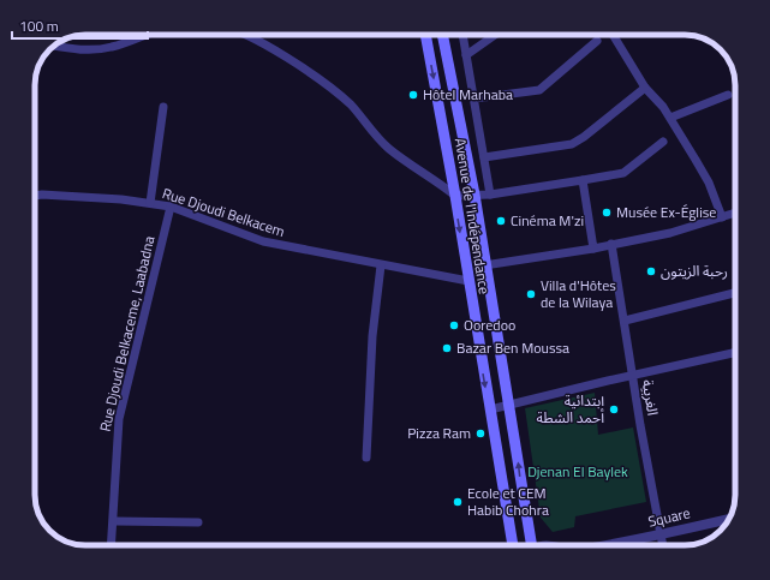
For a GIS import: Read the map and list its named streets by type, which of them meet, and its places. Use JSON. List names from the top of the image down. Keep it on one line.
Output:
{"streets":{"main road":["Avenue de l'Indépendance"],"street":["Rue Djoudi Belkacem","Rue Djoudi Belkaceme, Laabadna","الغربية","Square"]},"crossings":[["Rue Djoudi Belkacem","Avenue de l'Indépendance"],["Rue Djoudi Belkacem","Rue Djoudi Belkaceme, Laabadna"],["الغربية","Square"]],"parks":["Djenan El Baylek"],"places":["Hôtel Marhaba","Musée Ex-Église","Cinéma M'zi","رحبة الزيتون","Villa d'Hôtes de la Wilaya","Ooredoo","Bazar Ben Moussa","إبتدائية أحمد الشطة","Pizza Ram","Ecole et CEM Habib Chohra"],"scale_bar":"100 m"}
